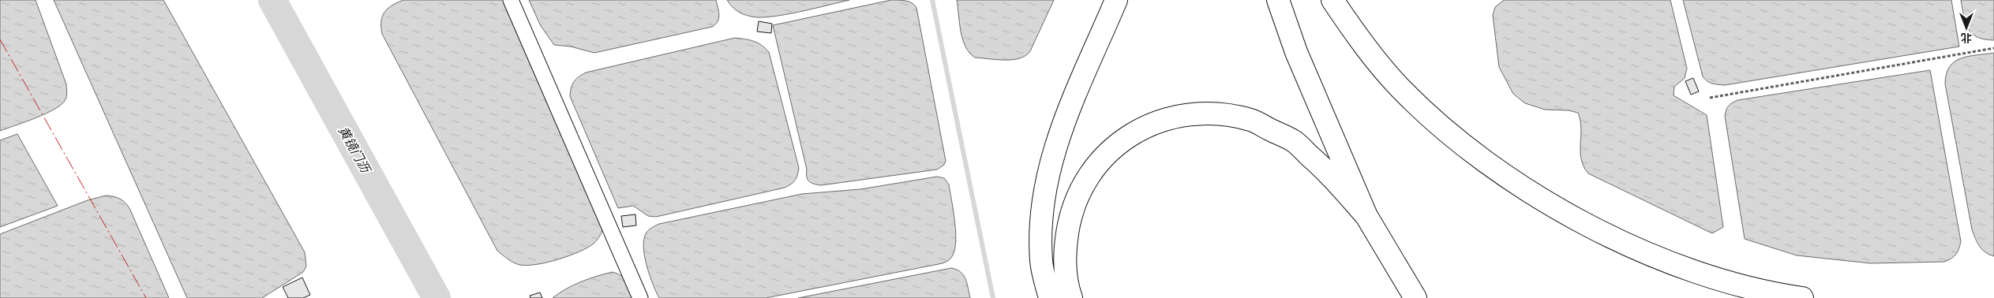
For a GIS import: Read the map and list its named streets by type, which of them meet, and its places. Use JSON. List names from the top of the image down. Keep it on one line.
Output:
{"water":["黄镜门沥"],"north":"bottom"}
